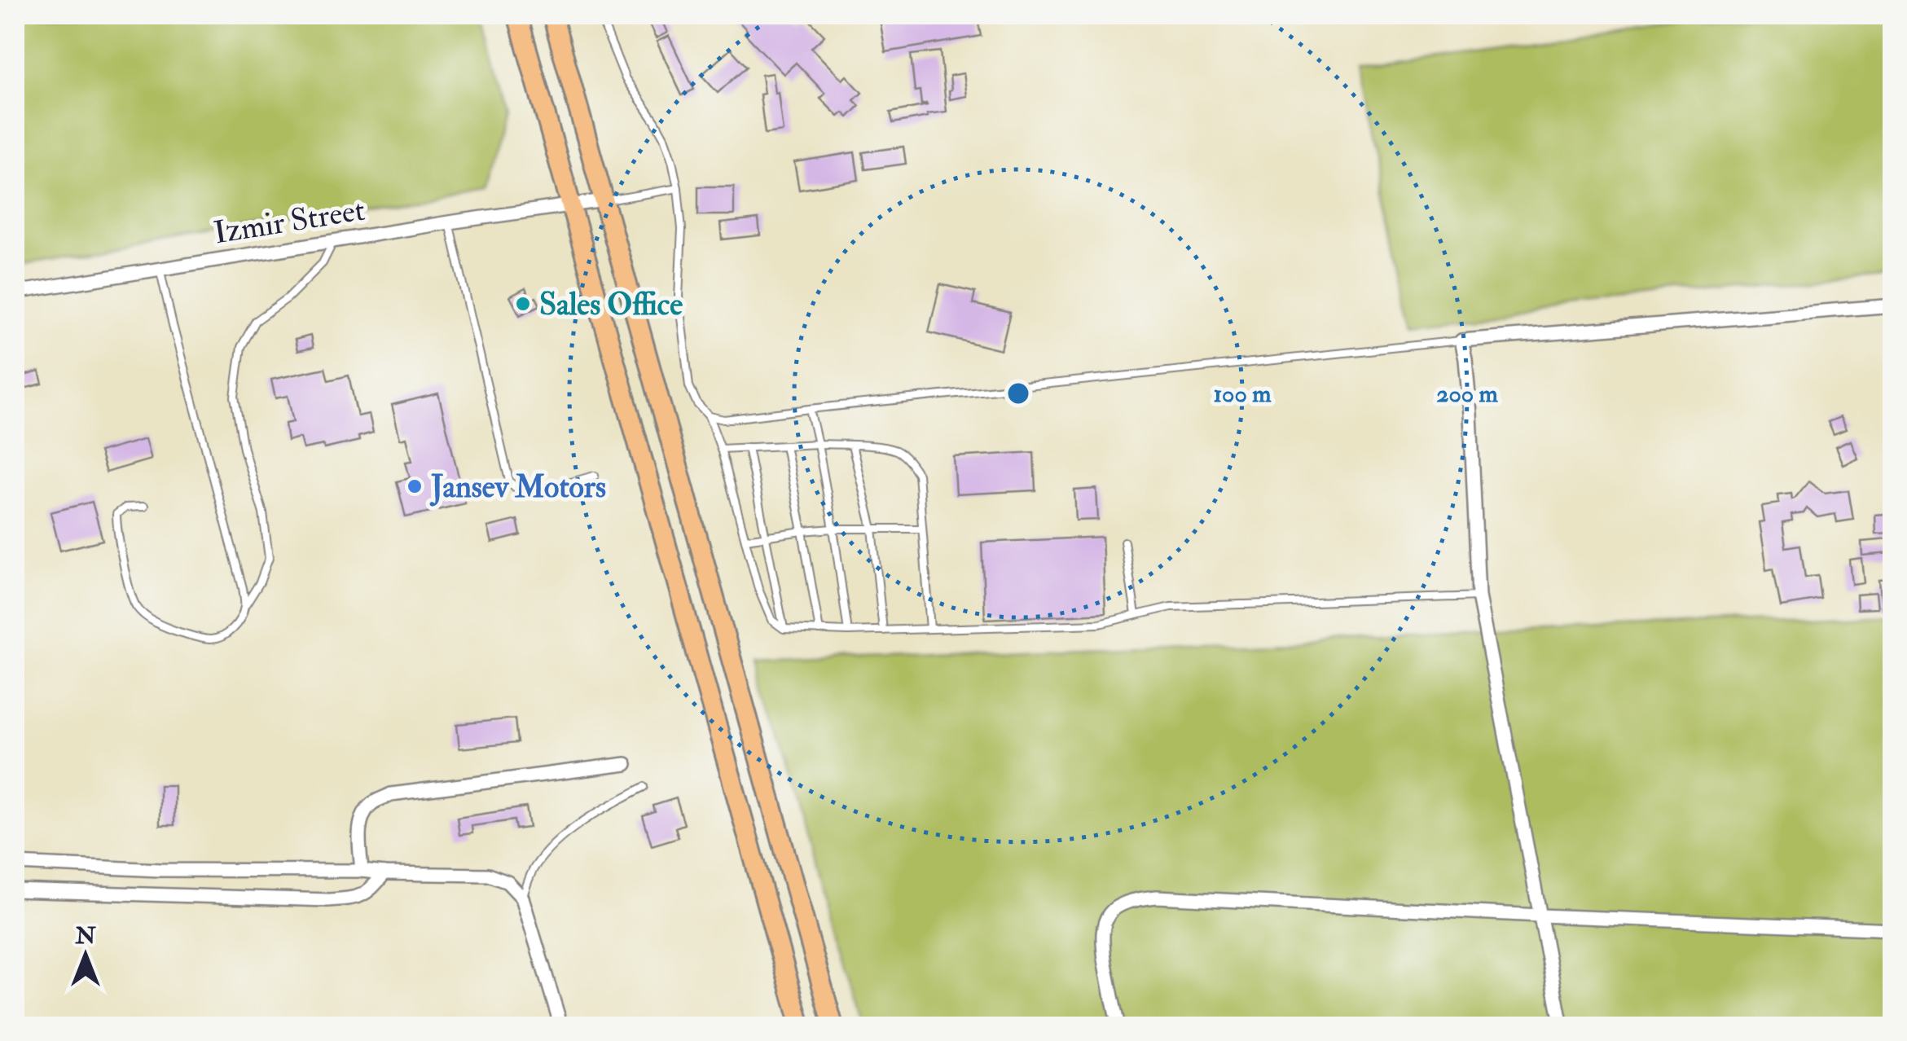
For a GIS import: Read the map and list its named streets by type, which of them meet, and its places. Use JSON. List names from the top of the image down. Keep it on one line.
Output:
{"streets":{"street":["Izmir Street"]},"places":["Sales Office","Jansev Motors"],"north":"top","rings":["100 m","200 m"]}
